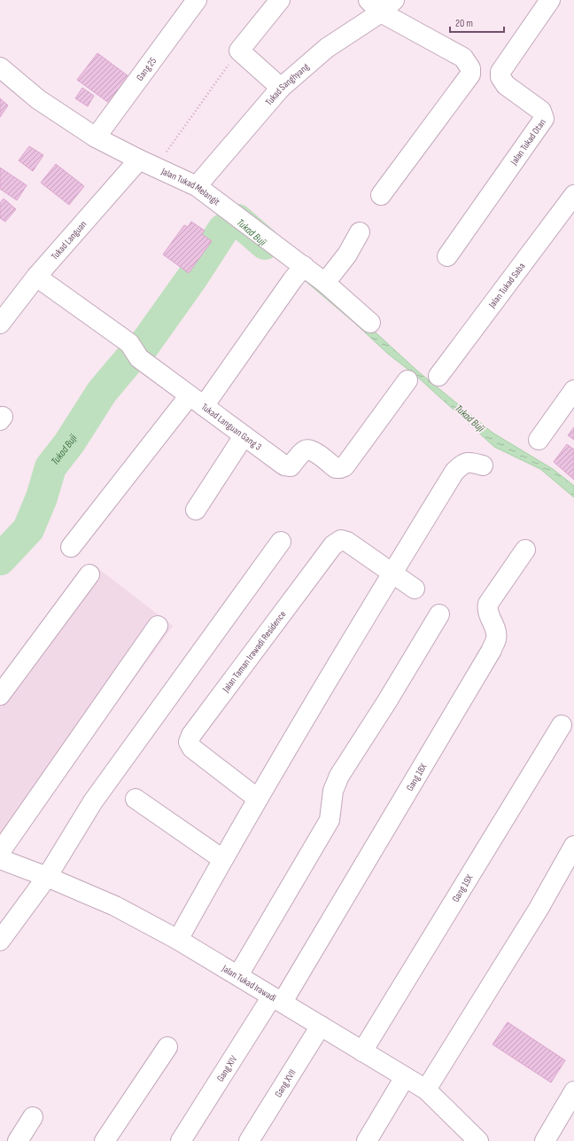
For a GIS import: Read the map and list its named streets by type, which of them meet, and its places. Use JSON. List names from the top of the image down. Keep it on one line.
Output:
{"streets":{"street":["Gang 25","Tukad Sanghyang","Jalan Tukad Otan","Jalan Tukad Melangit","Tukad Languan","Jalan Tukad Saba","Tukad Languan Gang 3","Jalan Taman Irawadi Residence","Gang 18X","Gang 19X","Jalan Tukad Irawadi","Gang XIV","Gang XVII"]},"crossings":[["Gang 25","Jalan Tukad Melangit"],["Tukad Sanghyang","Jalan Tukad Melangit"],["Jalan Tukad Melangit","Tukad Languan"],["Tukad Languan","Tukad Languan Gang 3"],["Gang 18X","Jalan Tukad Irawadi"],["Gang 18X","Gang XIV"],["Gang 19X","Jalan Tukad Irawadi"],["Jalan Tukad Irawadi","Gang XIV"],["Jalan Tukad Irawadi","Gang XVII"]],"water":["Tukad Buji"],"scale_bar":"20 m"}
